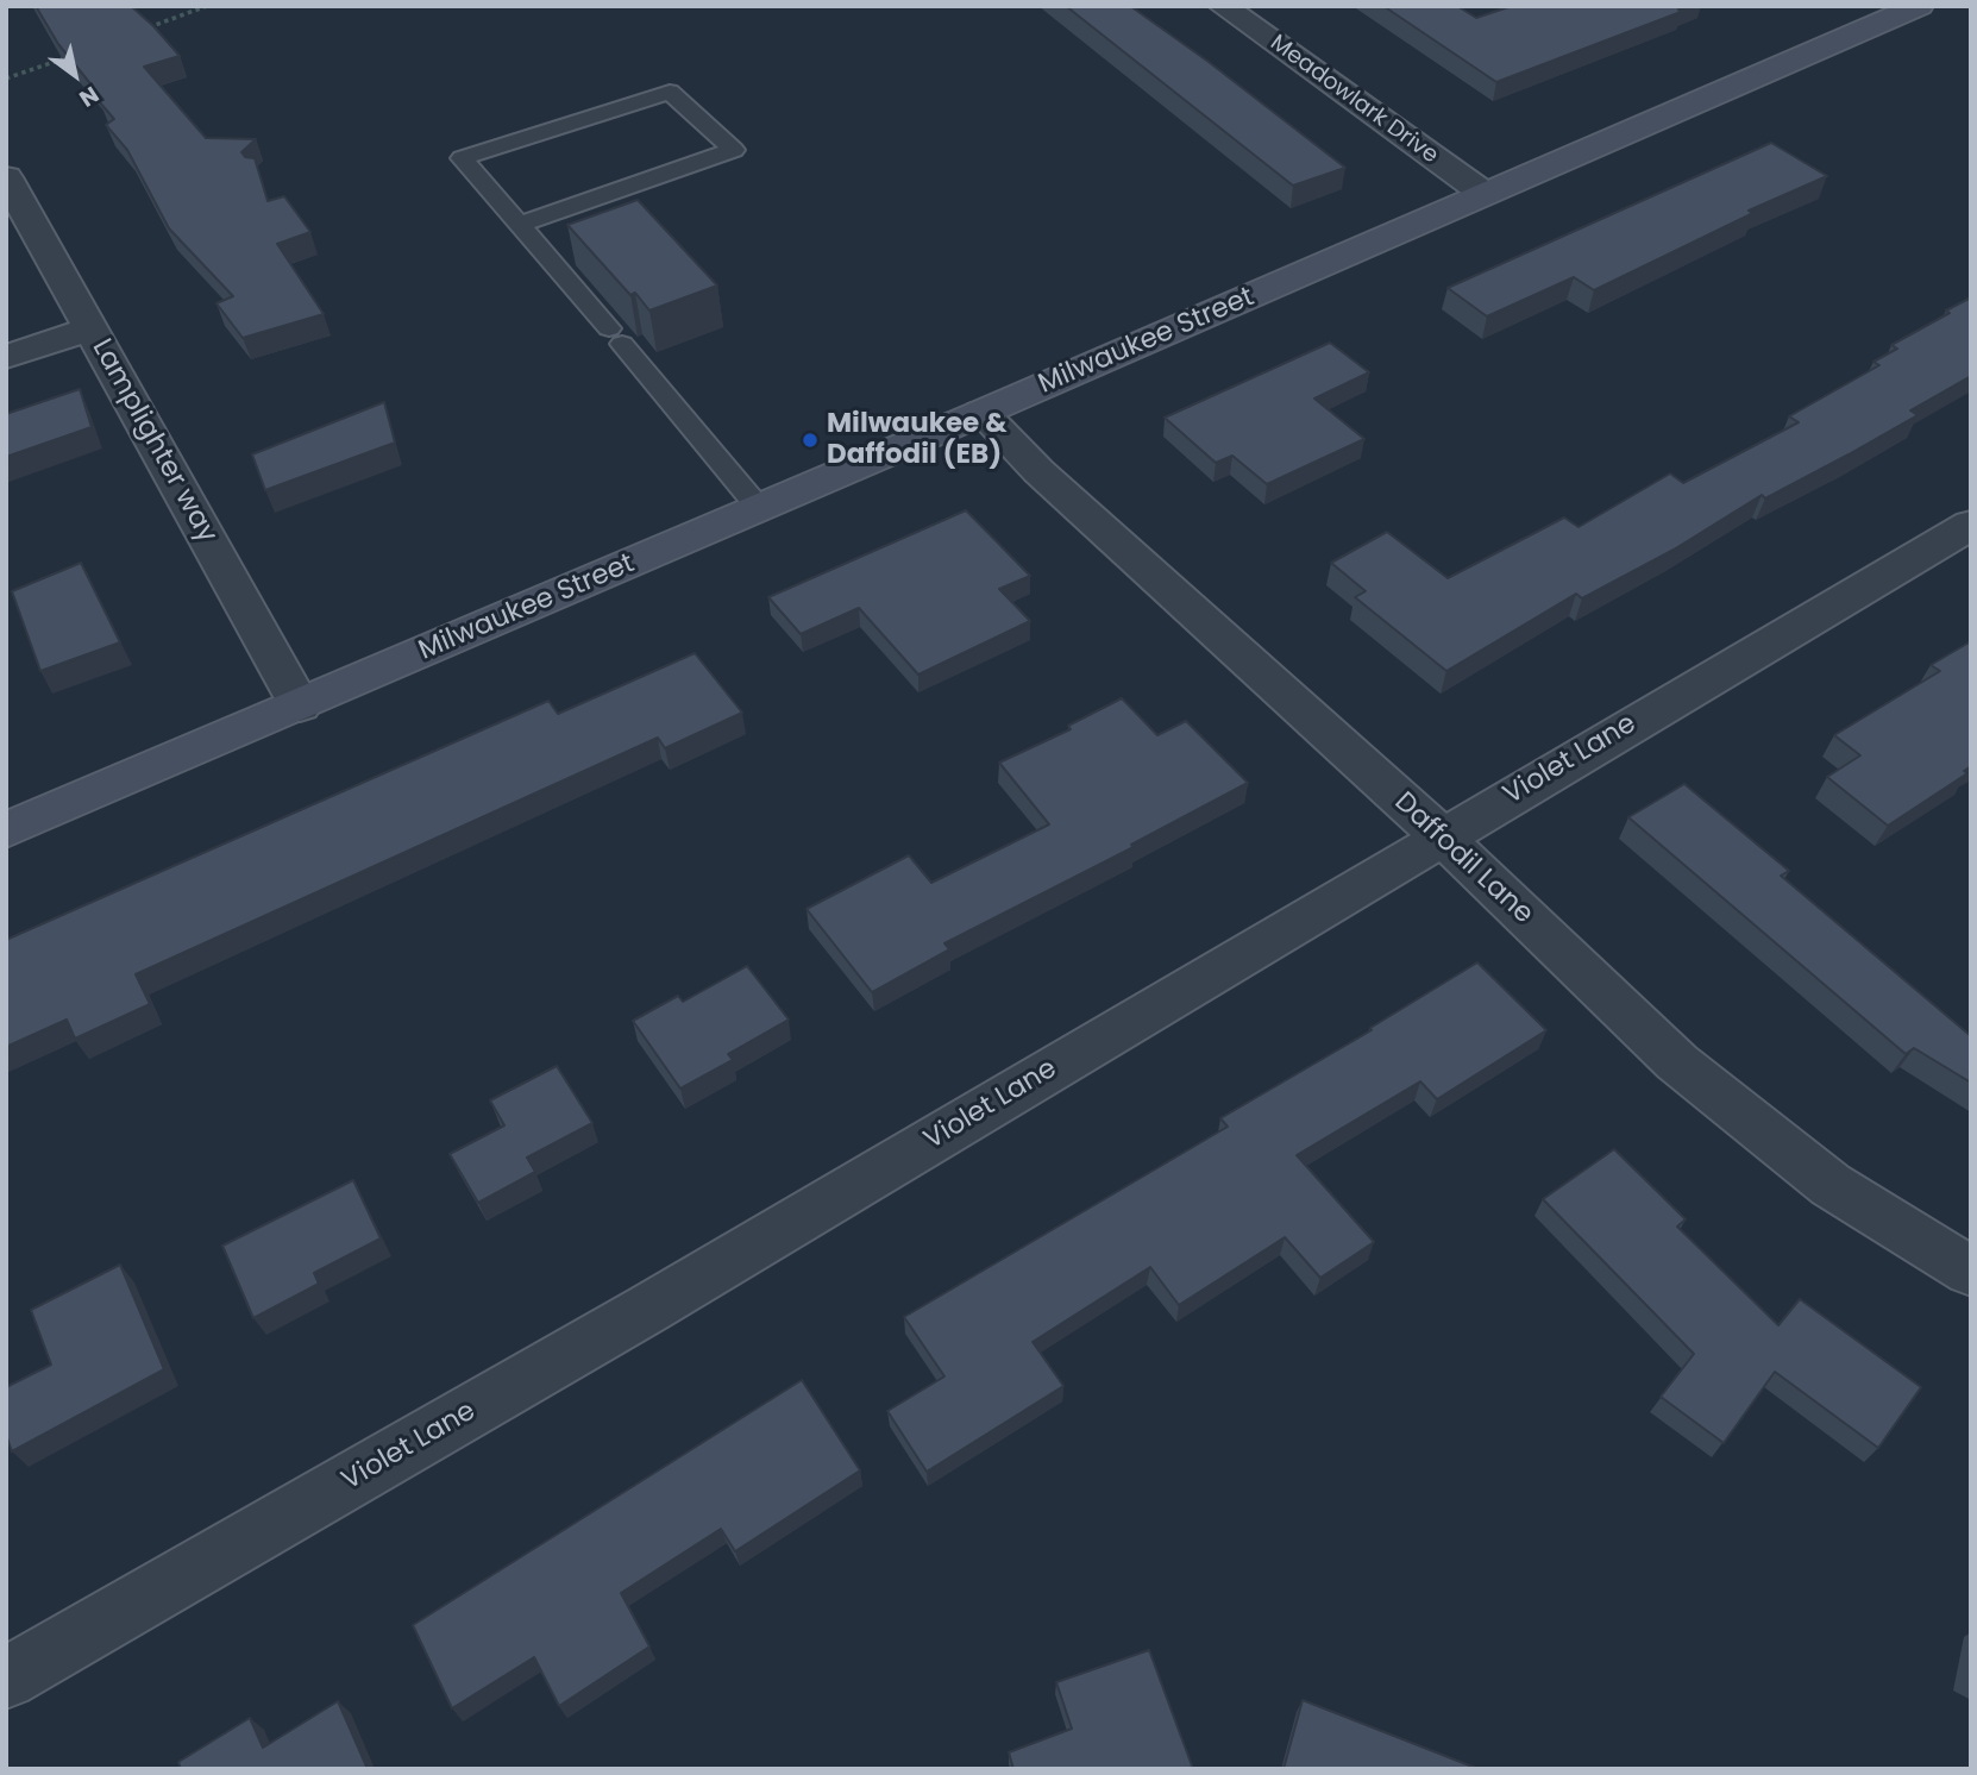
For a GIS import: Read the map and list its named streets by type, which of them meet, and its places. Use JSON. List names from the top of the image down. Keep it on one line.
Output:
{"streets":{"street":["Meadowlark Drive","Milwaukee Street","Lamplighter way","Violet Lane","Daffodil Lane"]},"crossings":[["Meadowlark Drive","Milwaukee Street"],["Milwaukee Street","Lamplighter way"],["Milwaukee Street","Daffodil Lane"],["Violet Lane","Daffodil Lane"]],"places":["Milwaukee & Daffodil (EB)"],"north":"bottom right"}
